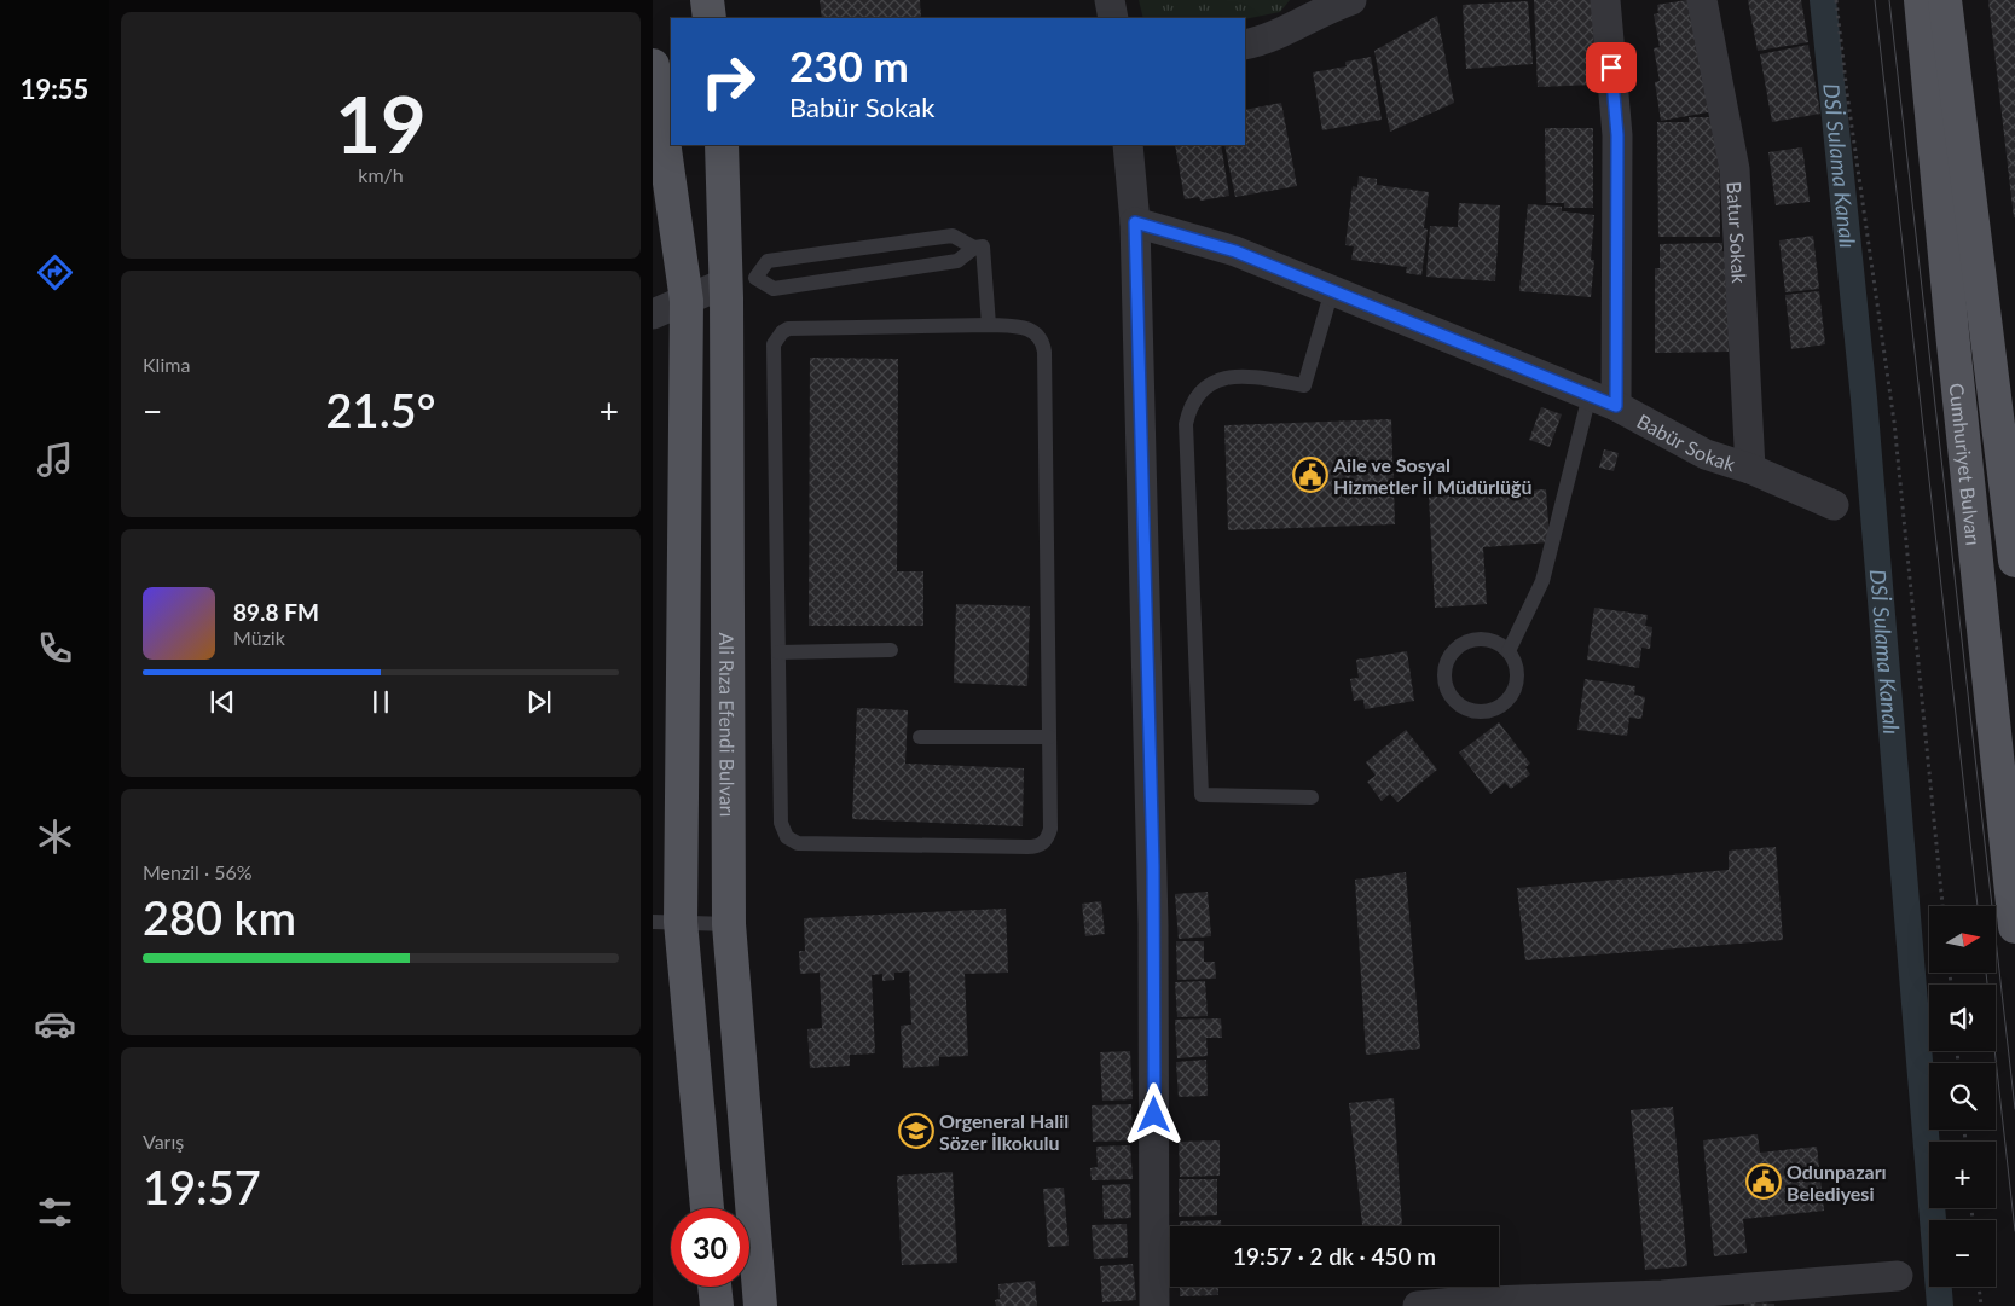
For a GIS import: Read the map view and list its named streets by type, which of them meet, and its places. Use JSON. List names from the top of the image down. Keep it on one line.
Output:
{"streets":{"main road":["Cumhuriyet Bulvarı","Ali Rıza Efendi Bulvarı"],"street":["Batur Sokak","Babür Sokak"]},"crossings":[["Batur Sokak","Babür Sokak"]],"water":["DSİ Sulama Kanalı"],"places":{"public building":["Aile ve Sosyal Hizmetler İl Müdürlüğü","Odunpazarı Belediyesi"],"school or university":["Orgeneral Halil Sözer İlkokulu"]},"north":"right","page":{"tabs":"19:55","tile":[["19","km/h"],"Klima",["Menzil · 56%","280 km"],["Varış","19:57"]],"turn":["230 m","Babür Sokak"],"heat":["−","21.5°","+"],"song":["89.8 FM","Müzik"],"map_buttons":["+","−"],"limit":"30","trip":"19:57 · 2 dk · 450 m"}}
